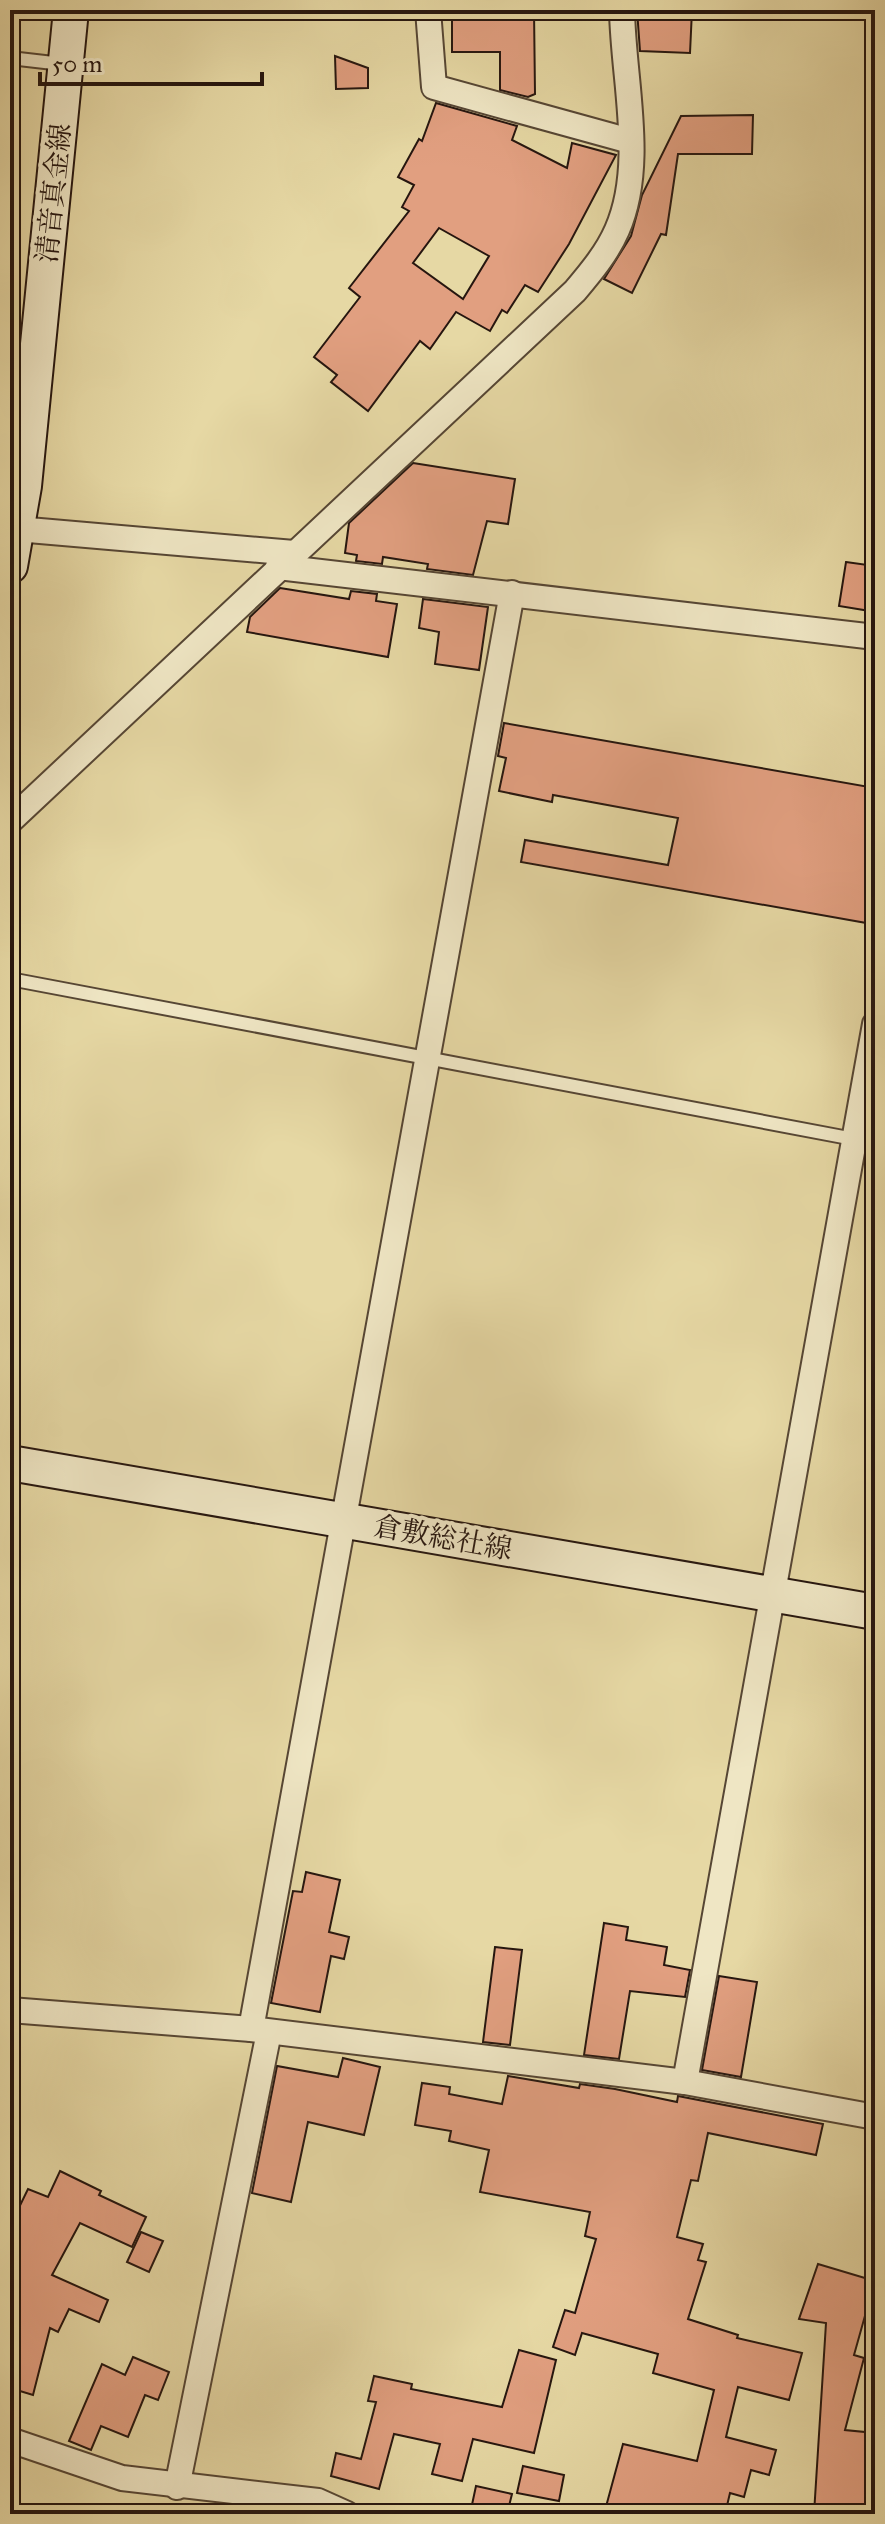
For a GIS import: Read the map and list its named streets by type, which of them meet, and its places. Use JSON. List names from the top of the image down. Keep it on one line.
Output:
{"streets":{"main road":["清音真金線","倉敷総社線"]},"scale_bar":"50 m"}
